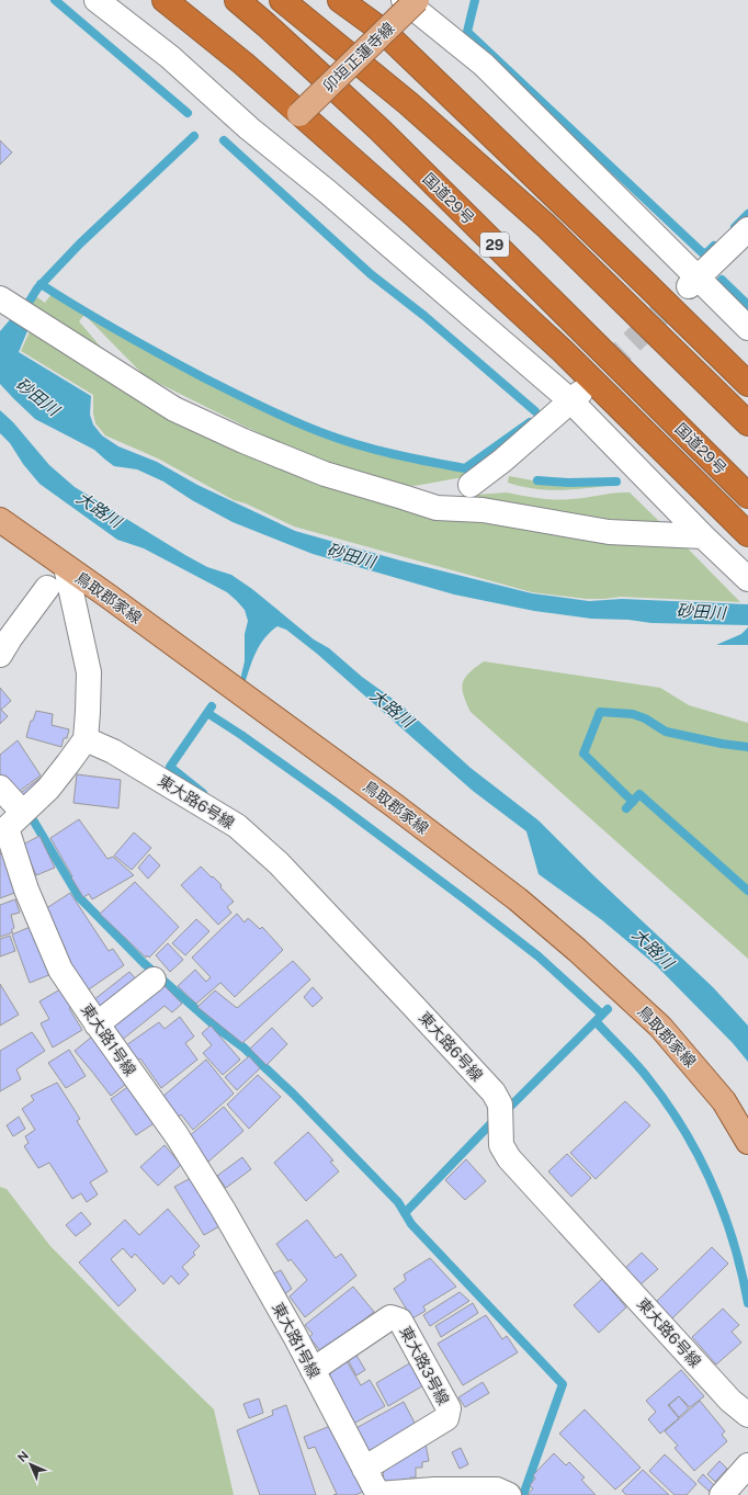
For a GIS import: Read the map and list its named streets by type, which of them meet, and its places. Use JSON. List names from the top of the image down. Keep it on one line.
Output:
{"streets":{"highway":["国道29号","29"],"main road":["卯垣正蓮寺線","鳥取郡家線"],"street":["東大路6号線","東大路1号線","東大路3号線"]},"crossings":[["東大路1号線","東大路3号線"]],"water":["砂田川","大路川"],"north":"top left"}
